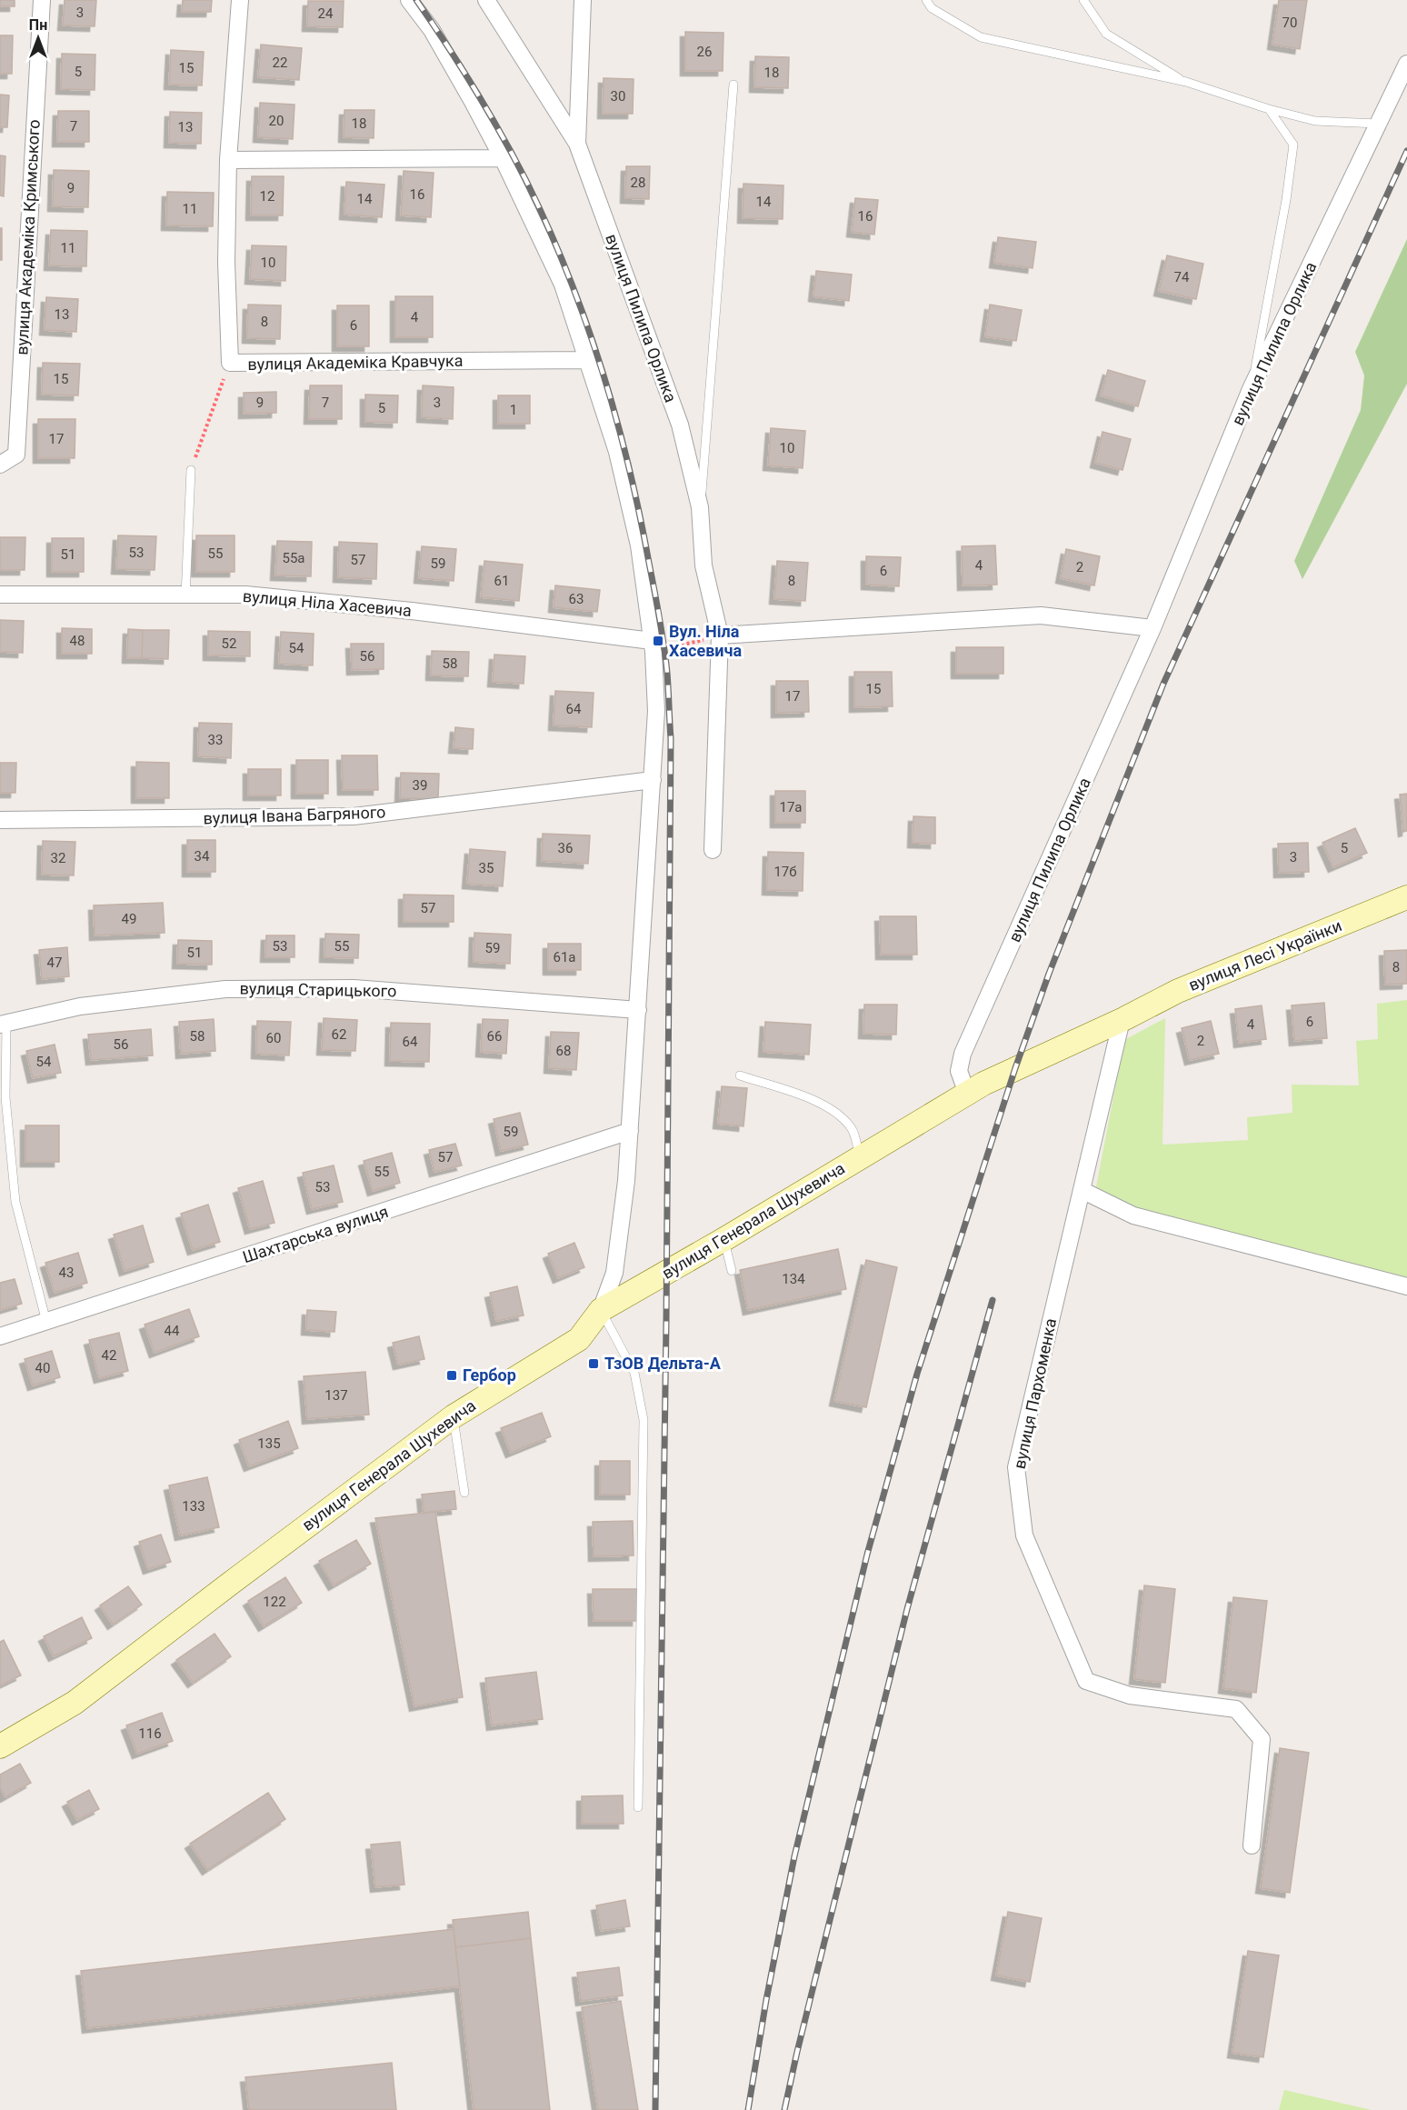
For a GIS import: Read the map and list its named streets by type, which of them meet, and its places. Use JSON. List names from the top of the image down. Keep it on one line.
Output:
{"streets":{"street":["вулиця Академіка Кримського","вулиця Пилипа Орлика","вулиця Академіка Кравчука","вулиця Ніла Хасевича","вулиця Івана Багряного","вулиця Лесі Українки","вулиця Старицького","вулиця Генерала Шухевича","Шахтарська вулиця","вулиця Пархоменка"]},"crossings":[["вулиця Пилипа Орлика","вулиця Лесі Українки"],["вулиця Пилипа Орлика","вулиця Генерала Шухевича"],["вулиця Лесі Українки","вулиця Генерала Шухевича"],["вулиця Лесі Українки","вулиця Пархоменка"]],"places":{"transit":["Вул. Ніла Хасевича","ТзОВ Дельта-А","Гербор"]},"house_numbers":["3","24","70","26","22","15","5","18","30","20","18","7","13","28","9","16","12","14","14","11","16","11","10","74","13","4","8","6","15","9","7","3","5","1","17","10","53","55","51","55а","57","59","4","2","6","61","8","63","48","52","54","56","58","15","17","64","33","39","17а","36","5","34","3","32","35","17б","57","49","53","55","59","51","61а","47","8","6","4","62","58","66","60","2","64","56","68","54","59","57","55","53","43","134","44","42","40","137","135","133","122","116"],"north":"top"}
